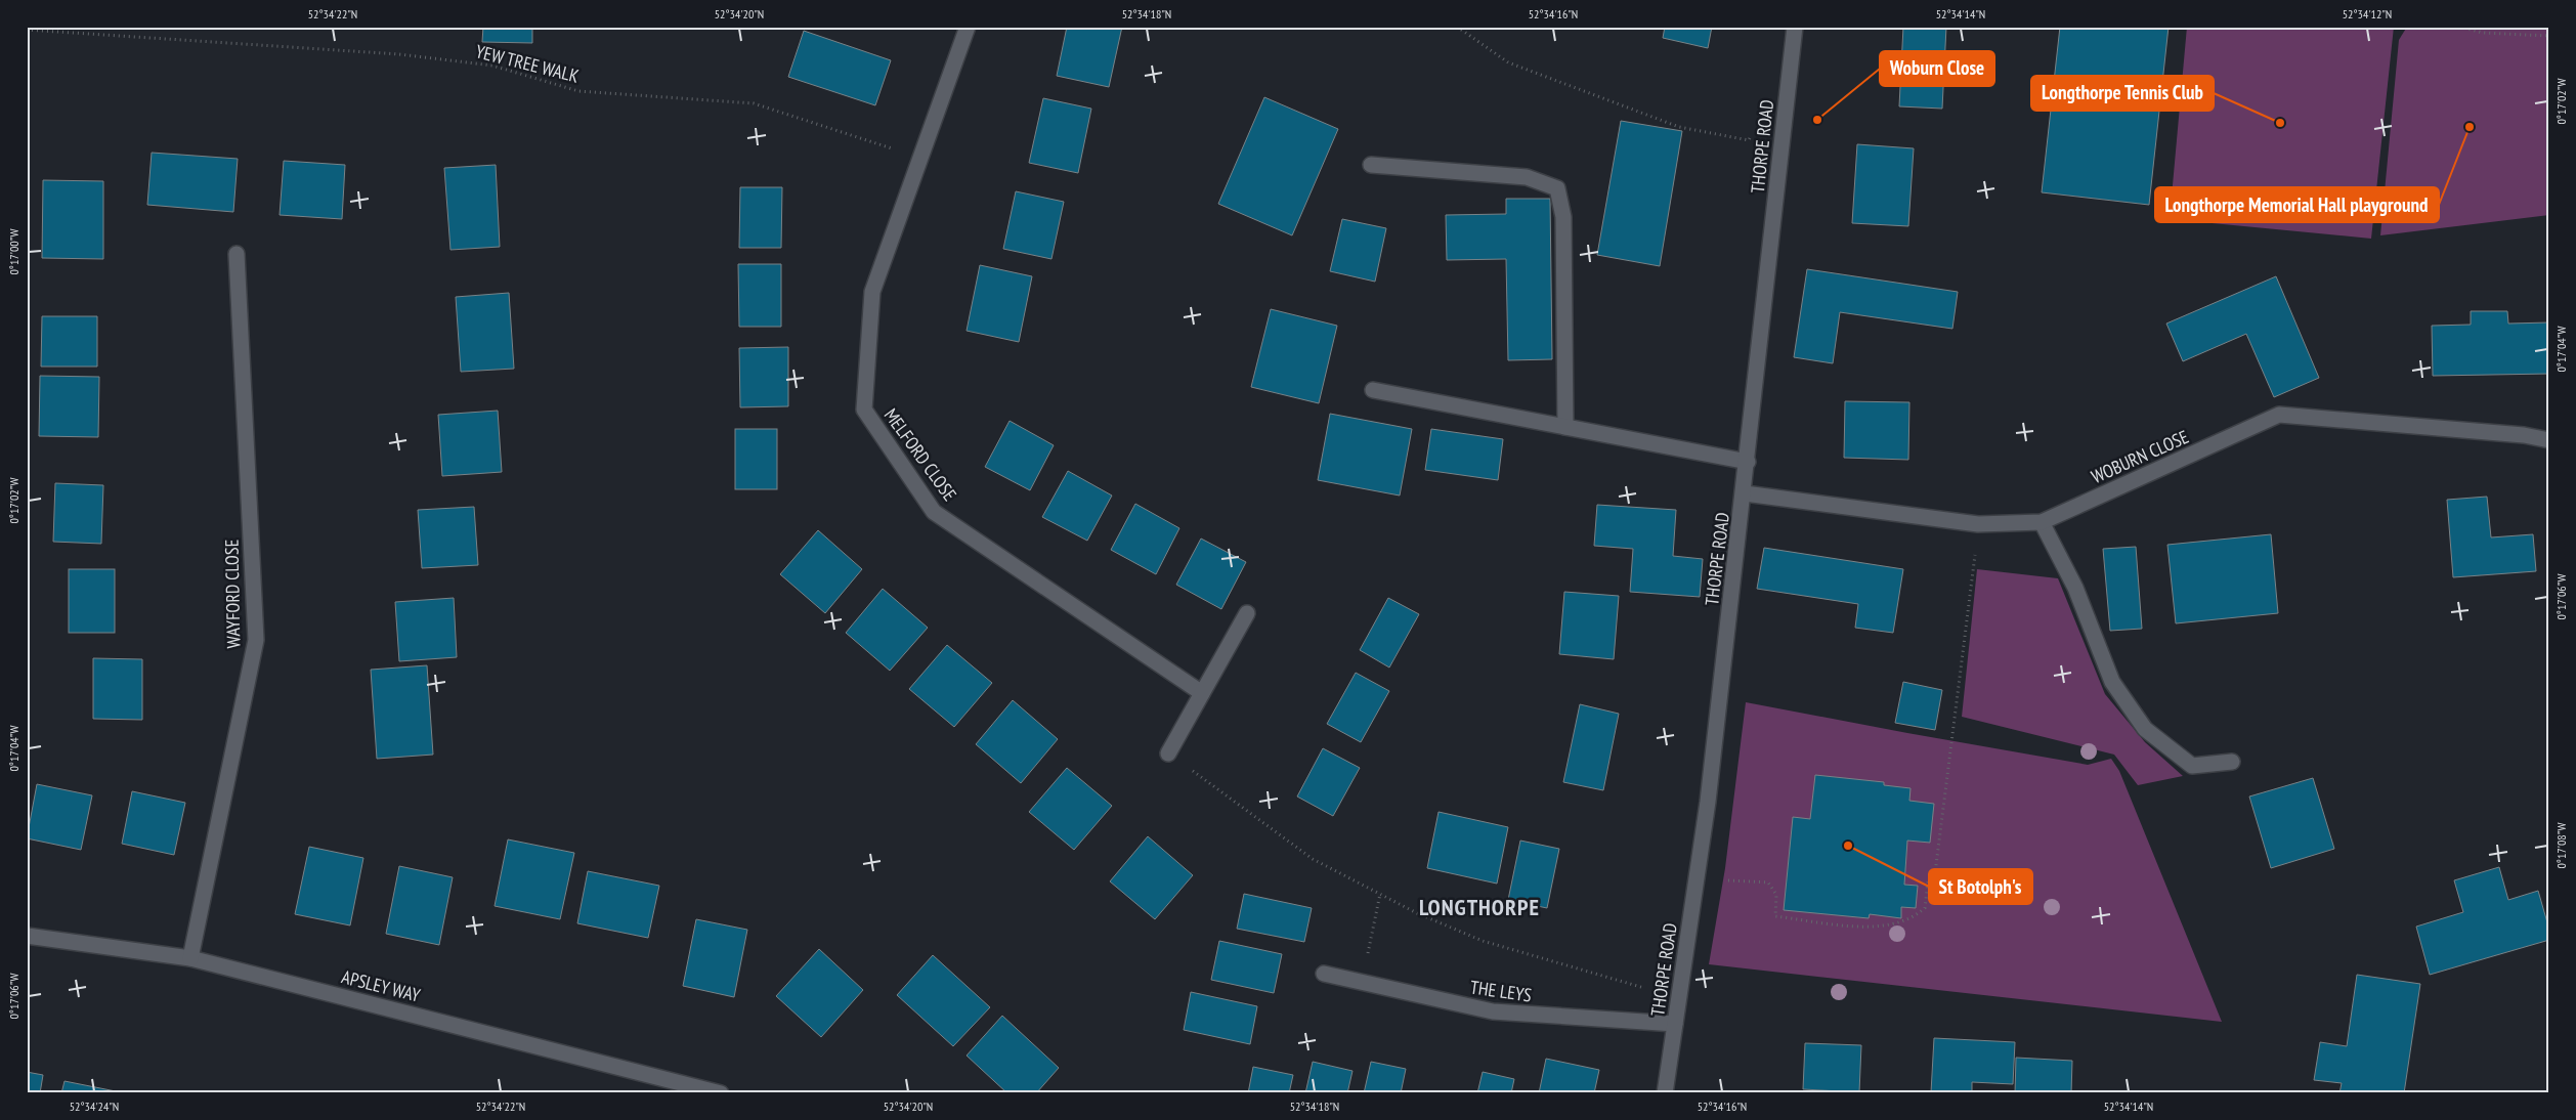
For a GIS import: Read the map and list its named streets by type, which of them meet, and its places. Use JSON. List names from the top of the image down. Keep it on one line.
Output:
{"streets":{"street":["THORPE ROAD","MELFORD CLOSE","WOBURN CLOSE","WAYFORD CLOSE","APSLEY WAY","THE LEYS"],"path":["YEW TREE WALK"]},"crossings":[["YEW TREE WALK","MELFORD CLOSE"],["THORPE ROAD","WOBURN CLOSE"],["THORPE ROAD","THE LEYS"],["WAYFORD CLOSE","APSLEY WAY"]],"districts":["LONGTHORPE"],"places":["Woburn Close","Longthorpe Tennis Club","Longthorpe Memorial Hall playground","St Botolph's"],"coordinates":["52°34'22\"N","52°34'20\"N","52°34'18\"N","52°34'16\"N","52°34'14\"N","52°34'12\"N","0°17'02\"W","0°17'00\"W","0°17'04\"W","0°17'06\"W","0°17'08\"W","52°34'24\"N"]}
